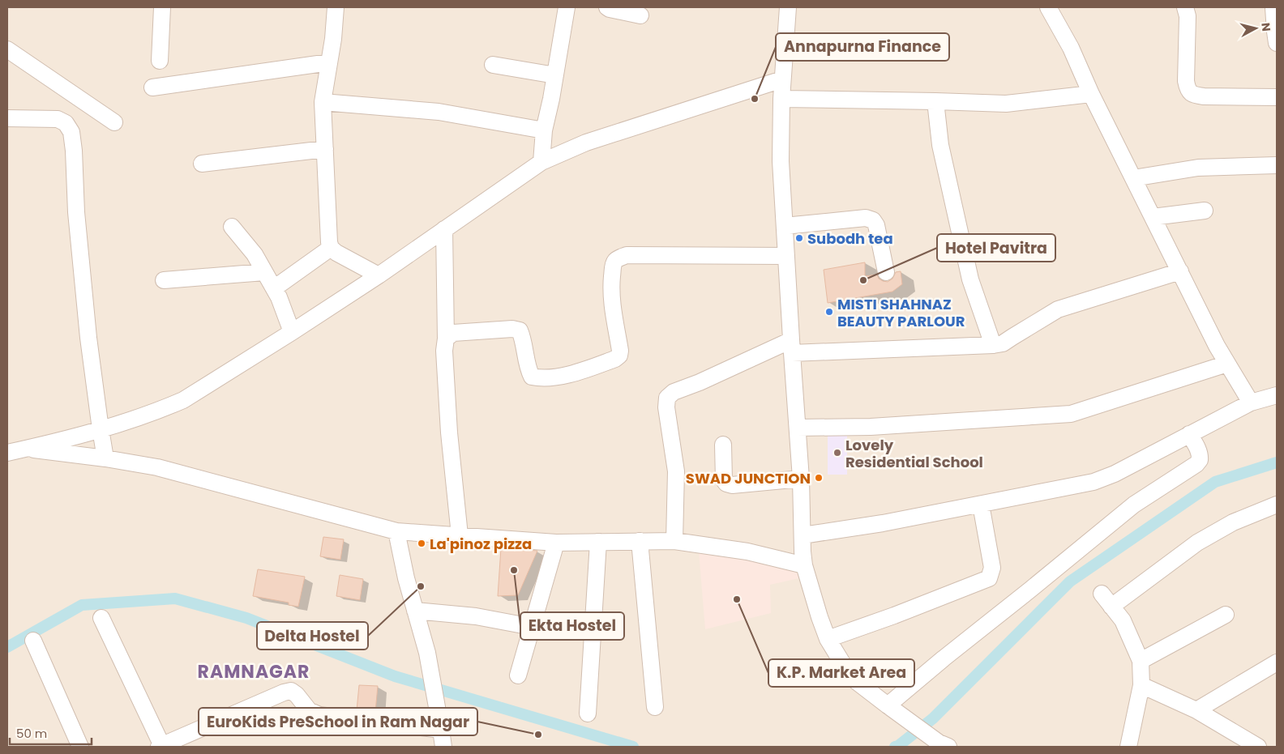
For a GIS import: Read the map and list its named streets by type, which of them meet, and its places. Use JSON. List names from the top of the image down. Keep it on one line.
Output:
{"districts":["RAMNAGAR"],"places":["Annapurna Finance","Subodh tea","Hotel Pavitra","MISTI SHAHNAZ BEAUTY PARLOUR","Lovely Residential School","SWAD JUNCTION","La'pinoz pizza","Ekta Hostel","Delta Hostel","K.P. Market Area","EuroKids PreSchool in Ram Nagar"],"scale_bar":"50 m","north":"right"}
